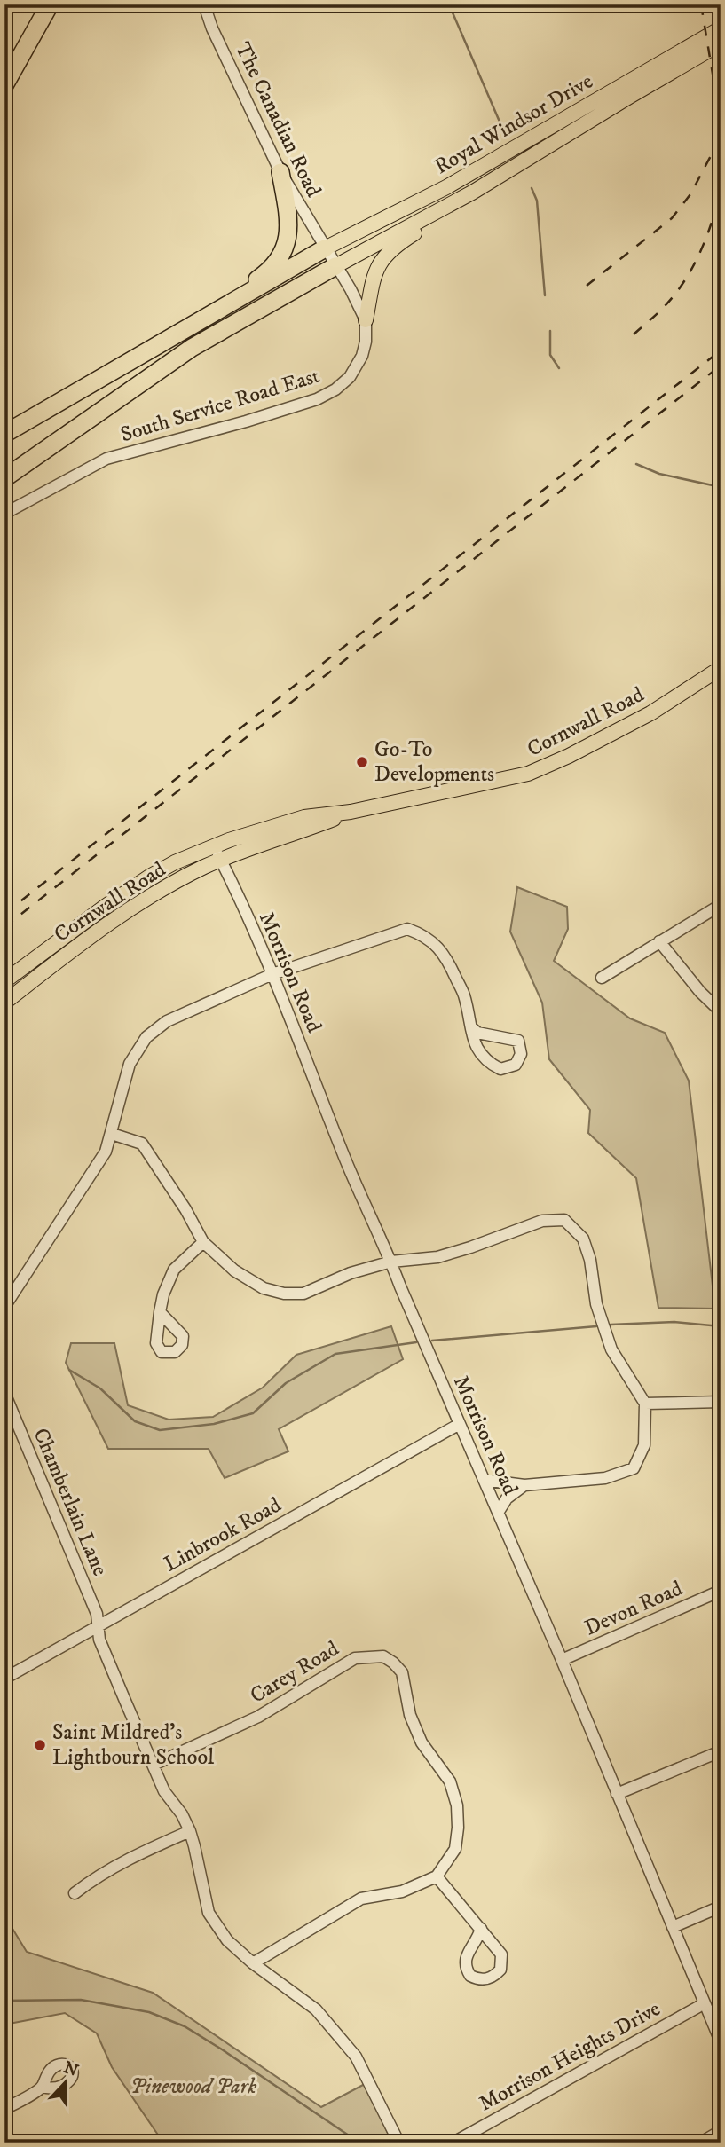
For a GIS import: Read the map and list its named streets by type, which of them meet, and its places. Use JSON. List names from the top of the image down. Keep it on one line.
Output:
{"streets":{"main road":["Royal Windsor Drive","Cornwall Road"],"street":["The Canadian Road","South Service Road East","Morrison Road","Chamberlain Lane","Linbrook Road","Devon Road","Carey Road","Morrison Heights Drive"]},"crossings":[["The Canadian Road","Royal Windsor Drive"],["Cornwall Road","Morrison Road"],["Morrison Road","Linbrook Road"],["Morrison Road","Devon Road"],["Morrison Road","Morrison Heights Drive"],["Chamberlain Lane","Linbrook Road"]],"parks":["Pinewood Park"],"places":["Go-To Developments","Saint Mildred's Lightbourn School"],"north":"top"}
